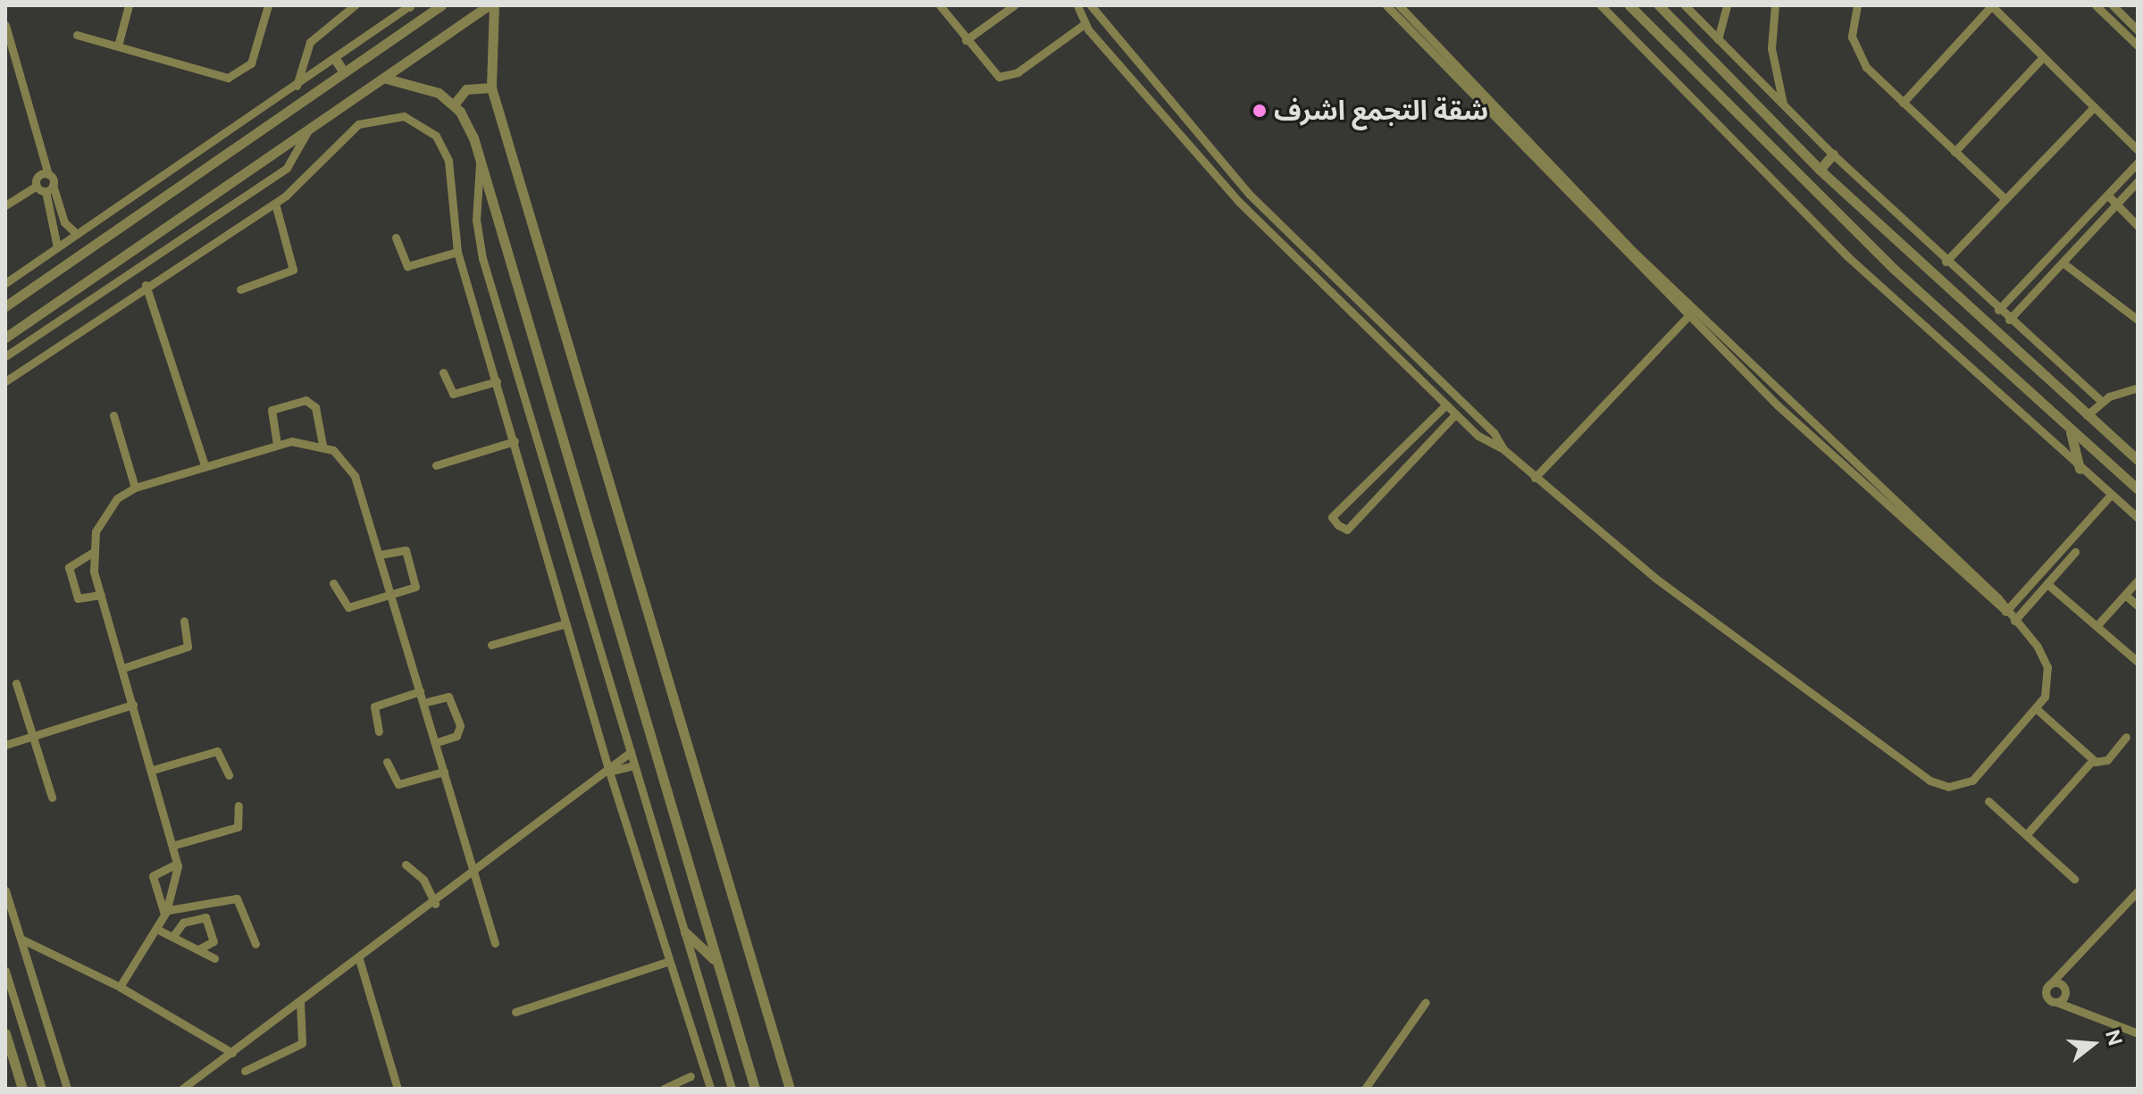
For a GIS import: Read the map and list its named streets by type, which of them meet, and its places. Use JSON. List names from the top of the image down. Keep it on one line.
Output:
{"places":["شقة التجمع اشرف"],"north":"right"}
